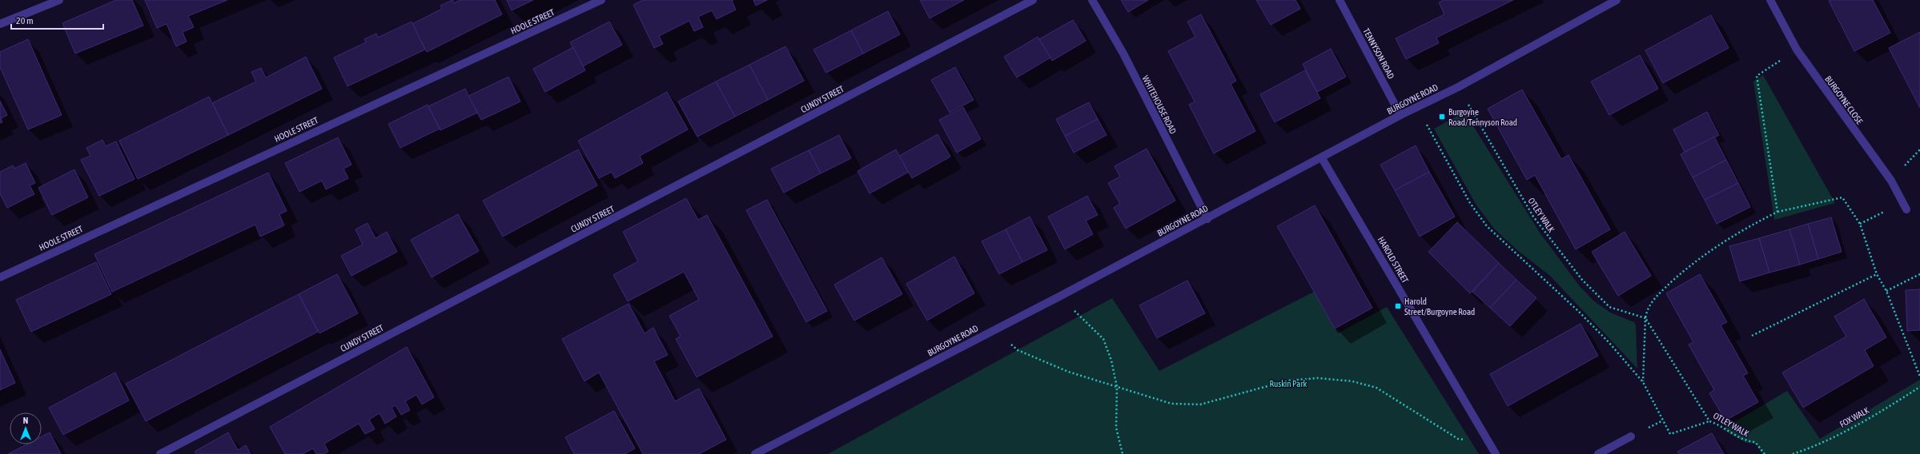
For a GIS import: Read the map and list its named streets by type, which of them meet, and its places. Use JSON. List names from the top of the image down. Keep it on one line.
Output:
{"streets":{"street":["HOOLE STREET","TENNYSON ROAD","CUNDY STREET","BURGOYNE ROAD","BURGOYNE CLOSE","WHITEHOUSE ROAD","HAROLD STREET"],"path":["OTLEY WALK","FOX WALK"]},"crossings":[["TENNYSON ROAD","BURGOYNE ROAD"],["BURGOYNE ROAD","WHITEHOUSE ROAD"],["BURGOYNE ROAD","OTLEY WALK"],["BURGOYNE ROAD","HAROLD STREET"]],"parks":["Ruskin Park"],"places":{"transit":["Burgoyne Road/Tennyson Road","Harold Street/Burgoyne Road"]},"scale_bar":"20 m","north":"top"}
